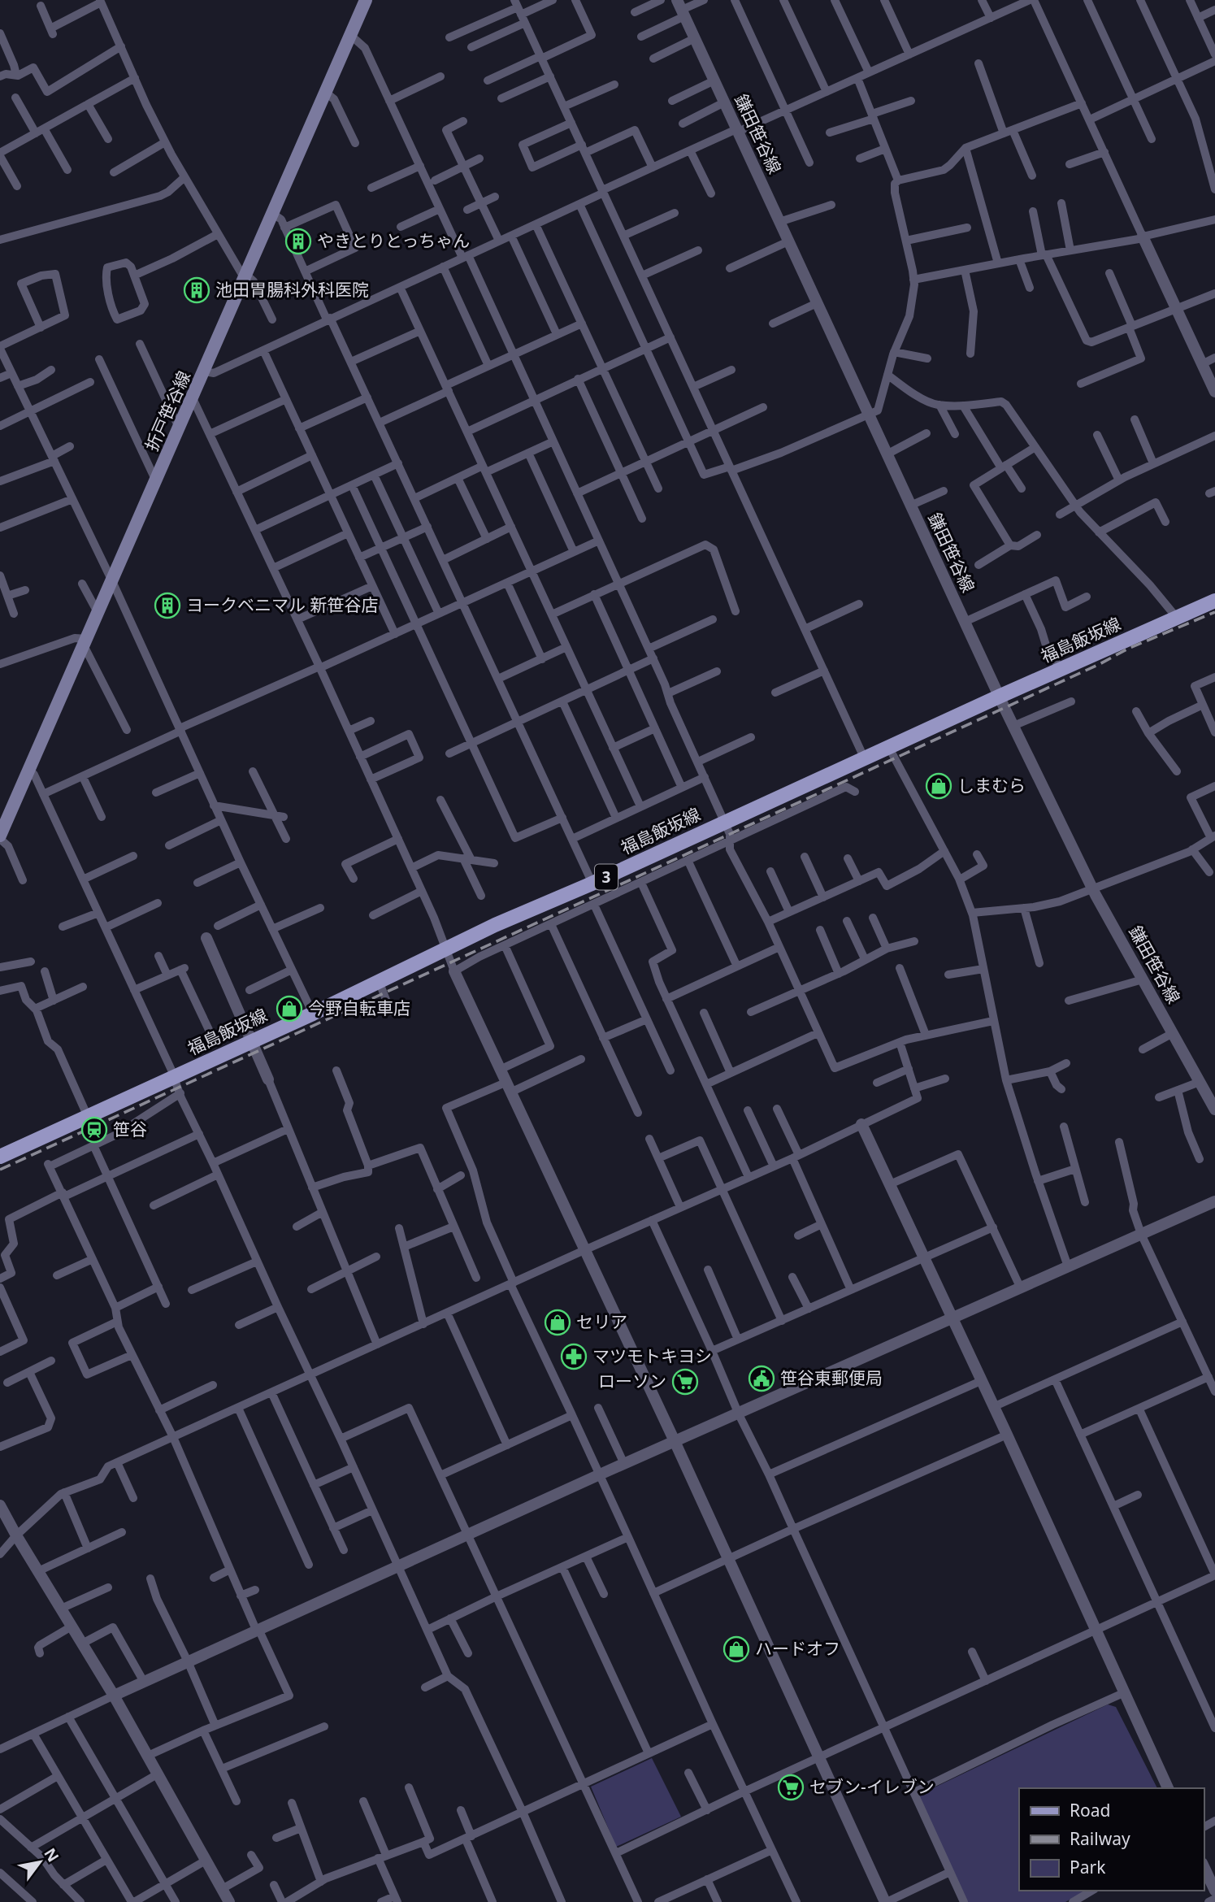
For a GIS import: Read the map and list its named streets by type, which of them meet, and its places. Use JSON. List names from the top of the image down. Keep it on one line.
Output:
{"streets":{"main road":["折戸笹谷線","福島飯坂線","3"],"street":["鎌田笹谷線"]},"crossings":[["鎌田笹谷線","福島飯坂線"]],"places":{"building":["やきとりとっちゃん","池田胃腸科外科医院","ヨークベニマル 新笹谷店"],"shop":["しまむら","今野自転車店","セリア","ハードオフ"],"station":["笹谷"],"pharmacy":["マツモトキヨシ"],"public building":["笹谷東郵便局"],"supermarket":["ローソン","セブン-イレブン"]},"legend":["Road","Railway","Park"],"north":"top right"}
